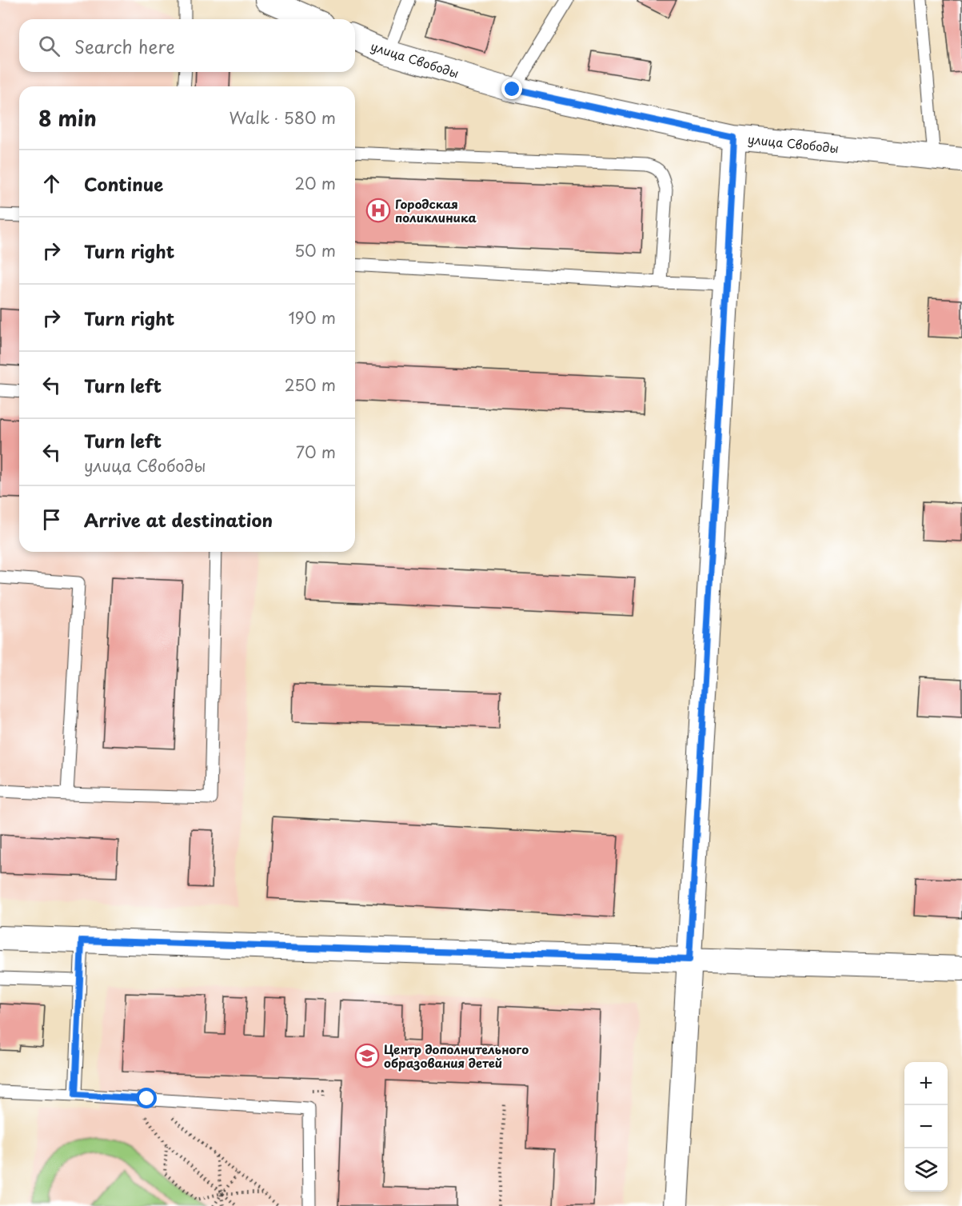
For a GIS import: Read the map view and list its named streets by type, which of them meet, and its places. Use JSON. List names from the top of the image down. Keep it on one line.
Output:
{"streets":{"street":["улица Свободы"]},"places":{"hospital":["Городская поликлиника"],"school or university":["Центр дополнительного образования детей"]},"page":{"search":"Search here","heading":["8 min","Walk · 580 m"],"list":[["Continue","20 m"],["Turn right","50 m"],["Turn right","190 m"],["Turn left","250 m"],["Turn left","улица Свободы","70 m"],"Arrive at destination"],"map_buttons":["+","−"]}}
